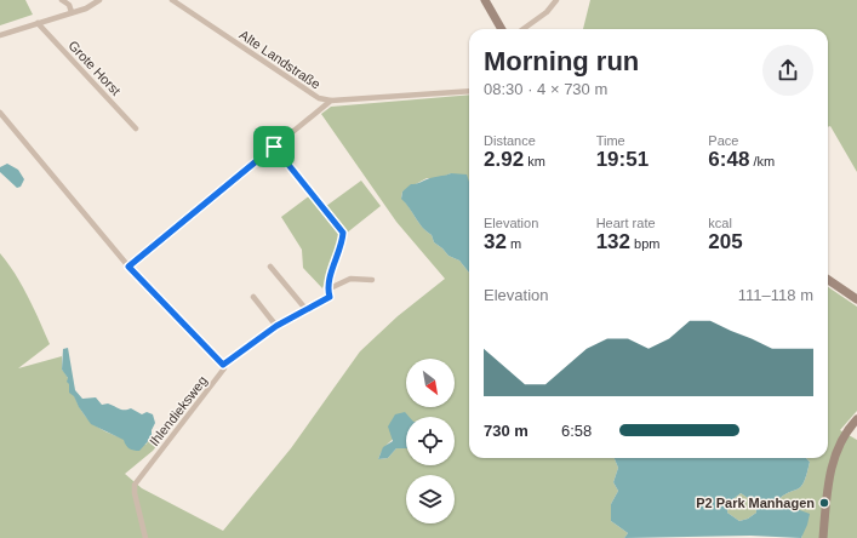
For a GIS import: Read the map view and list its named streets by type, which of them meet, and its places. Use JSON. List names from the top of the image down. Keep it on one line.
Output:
{"streets":{"street":["Alte Landstraße","Grote Horst","Ihlendieksweg"]},"places":["P2 Park Manhagen"],"north":"bottom right","page":{"heading":["Morning run","08:30 · 4 × 730 m"],"stats":[["Distance","2.92 km"],["Time","19:51"],["Pace","6:48 /km"],["Elevation","32 m"],["Heart rate","132 bpm"],["kcal","205"]],"chart":["Elevation","111–118 m"],"list":[{"name":"730 m","note":"6:58"}]}}
